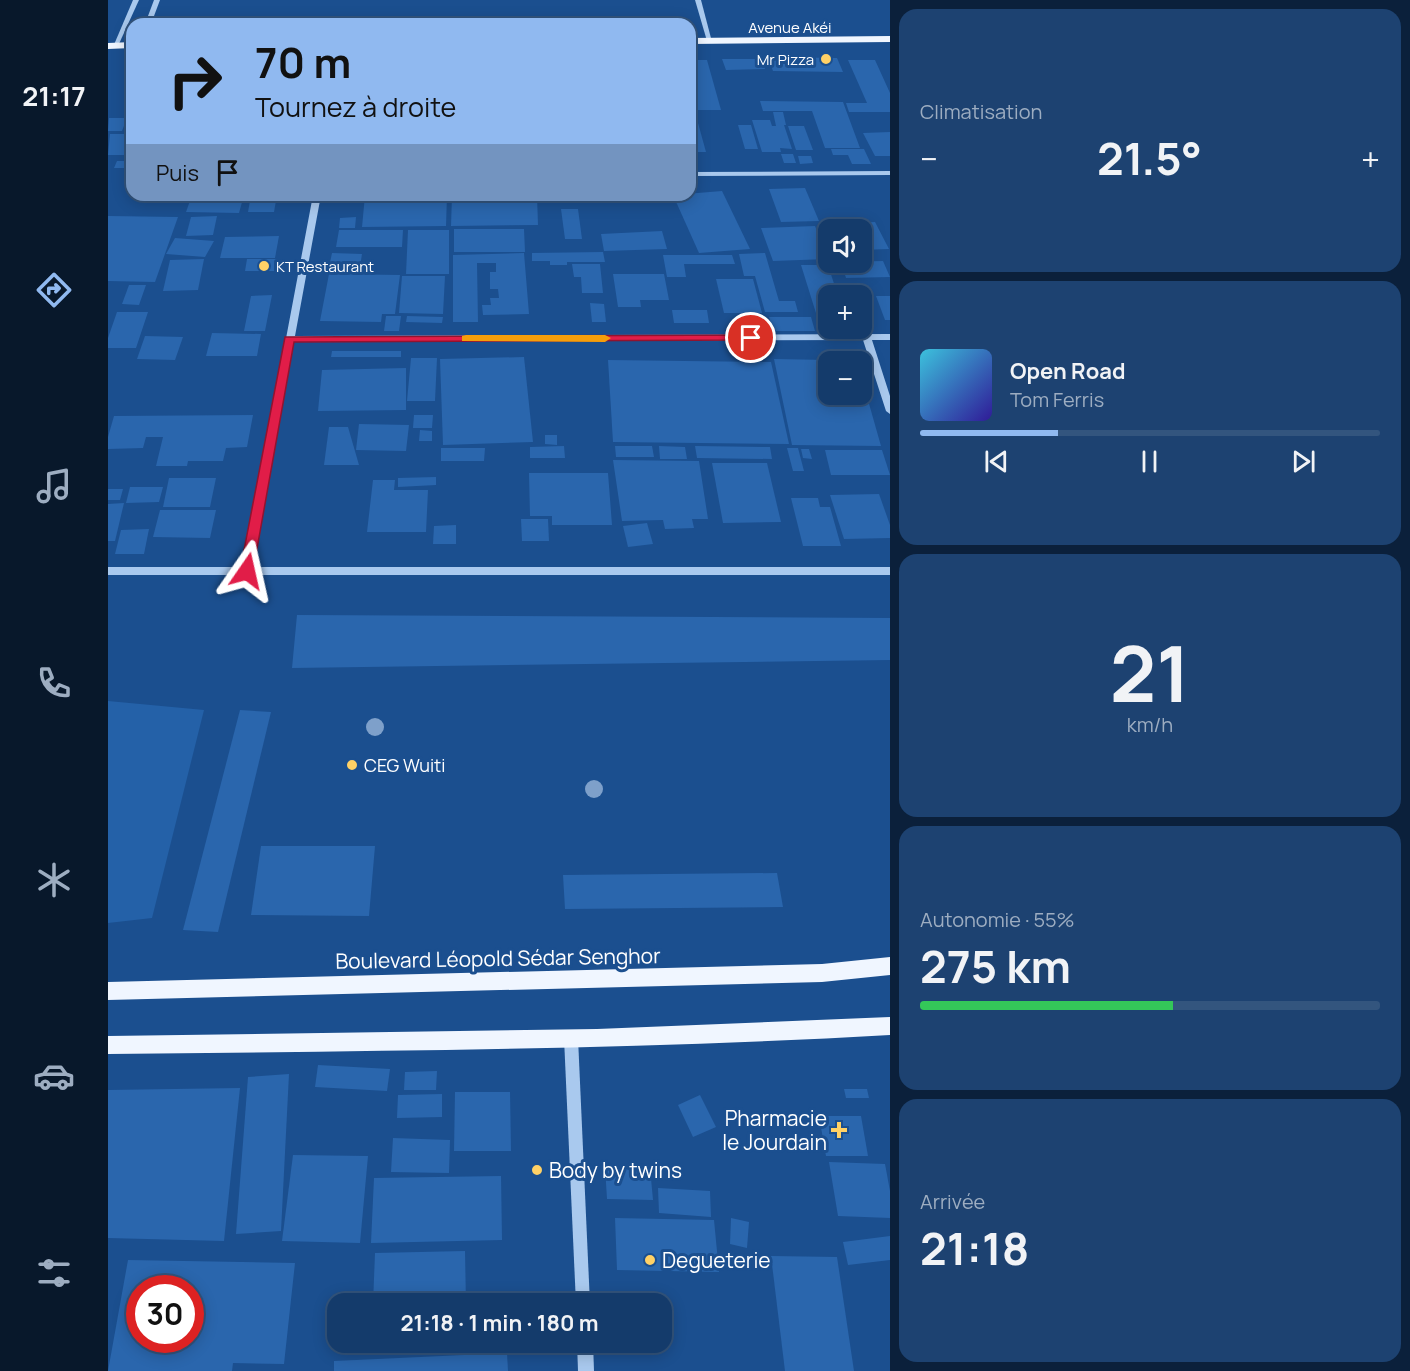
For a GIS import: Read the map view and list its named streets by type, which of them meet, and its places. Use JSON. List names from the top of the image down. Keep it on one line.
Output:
{"streets":{"main road":["Avenue Akéi","Boulevard Léopold Sédar Senghor"]},"places":{"other":["Mr Pizza","KT Restaurant","CEG Wuiti","Body by twins","Degueterie"],"health":["Pharmacie le Jourdain"]},"page":{"tabs":"21:17","tile":["Climatisation",["21","km/h"],["Autonomie · 55%","275 km"],["Arrivée","21:18"]],"turn":["70 m","Tournez à droite"],"heat":["−","21.5°","+"],"then":"Puis","map_buttons":["+","−"],"song":["Open Road","Tom Ferris"],"limit":"30","trip":"21:18 · 1 min · 180 m"}}
